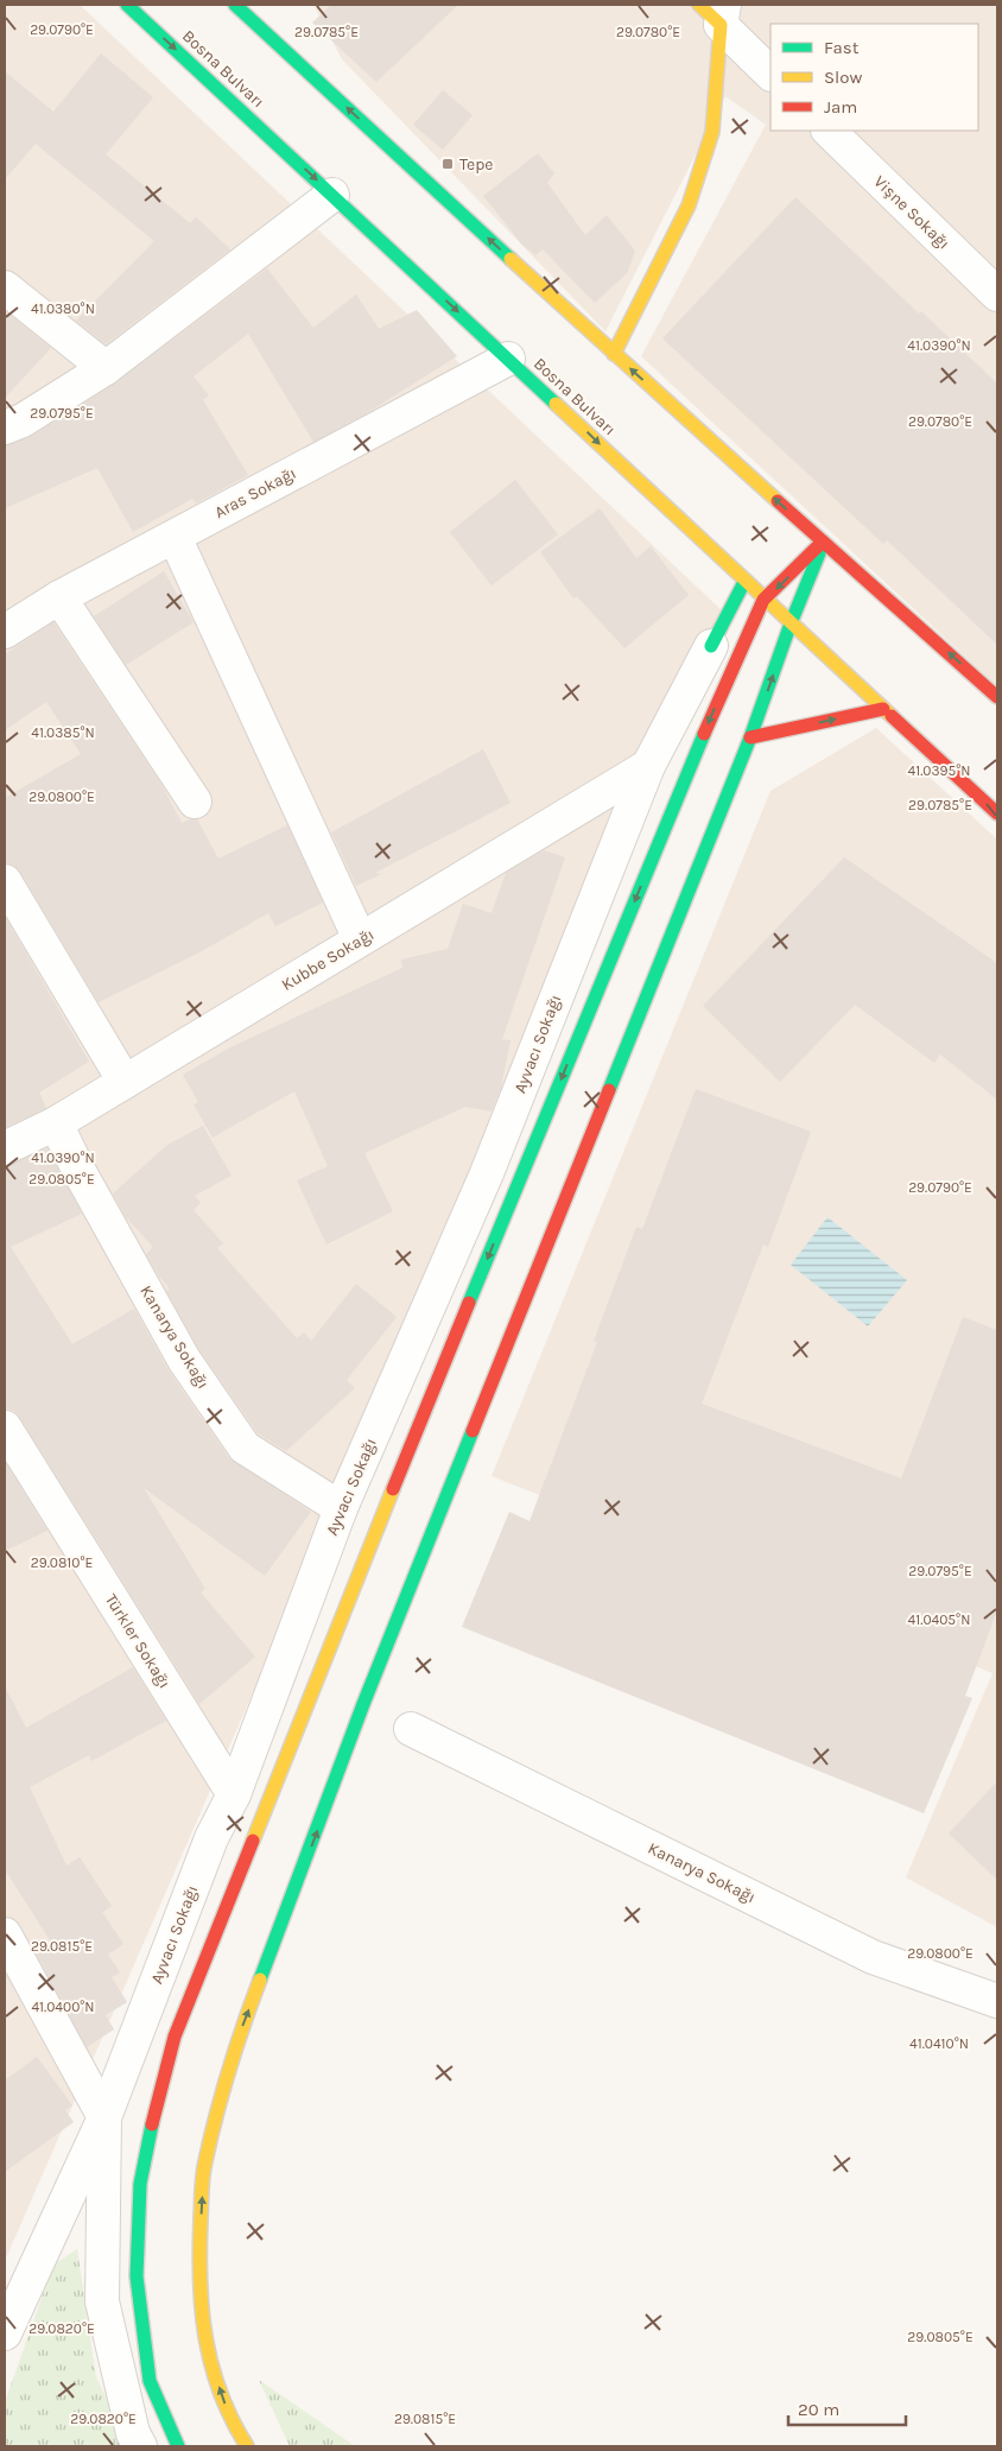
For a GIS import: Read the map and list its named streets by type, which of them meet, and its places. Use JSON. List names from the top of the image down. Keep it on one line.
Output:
{"streets":{"main road":["Bosna Bulvarı"],"street":["Vişne Sokağı","Aras Sokağı","Kubbe Sokağı","Ayvacı Sokağı","Kanarya Sokağı","Türkler Sokağı"]},"crossings":[["Bosna Bulvarı","Aras Sokağı"],["Kubbe Sokağı","Ayvacı Sokağı"],["Kubbe Sokağı","Kanarya Sokağı"],["Ayvacı Sokağı","Kanarya Sokağı"],["Ayvacı Sokağı","Türkler Sokağı"]],"places":{"transit":["Tepe"]},"legend":["Fast","Slow","Jam"],"scale_bar":"20 m","coordinates":["29.0790°E","29.0785°E","29.0780°E","41.0380°N","41.0390°N","29.0795°E","41.0385°N","41.0395°N","29.0800°E","29.0805°E","29.0810°E","41.0405°N","29.0815°E","41.0400°N","41.0410°N","29.0820°E"]}
